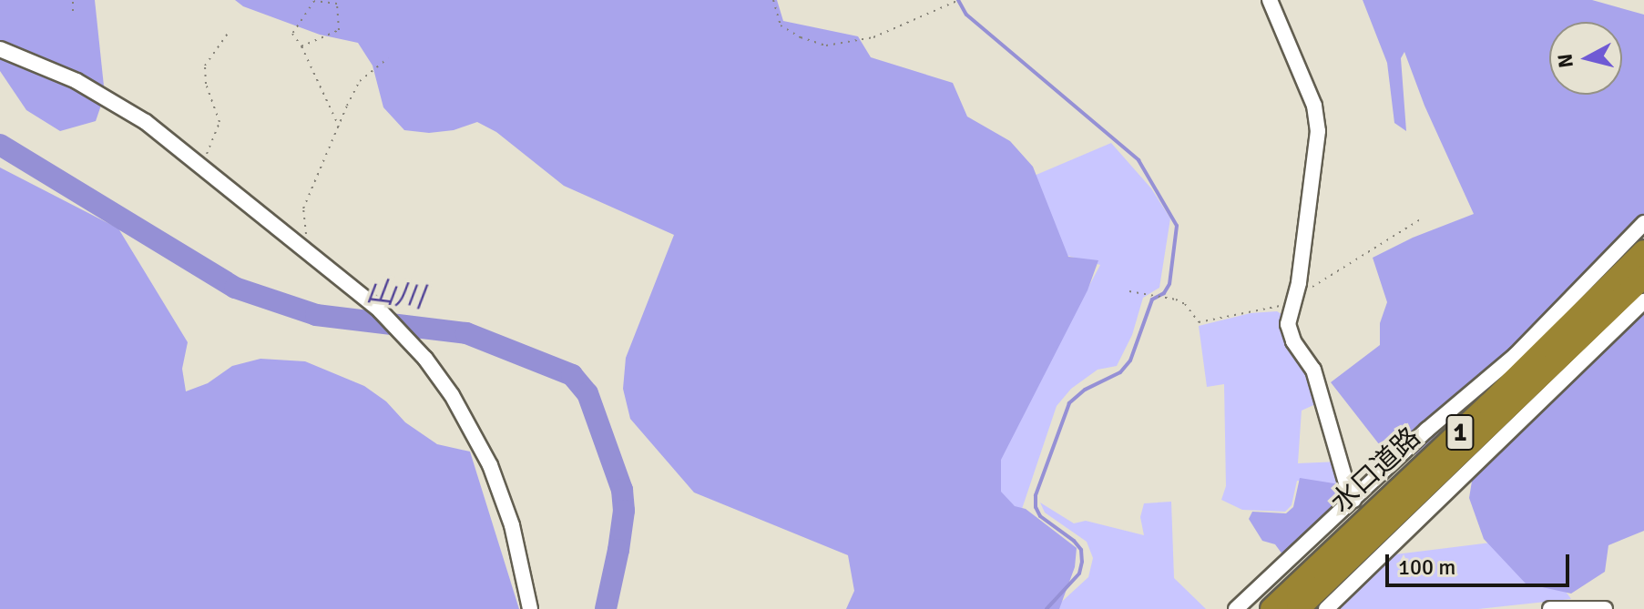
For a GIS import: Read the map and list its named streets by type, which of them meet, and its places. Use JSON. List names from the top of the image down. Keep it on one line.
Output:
{"streets":{"highway":["1","水口道路"]},"water":["山川"],"scale_bar":"100 m","north":"left"}
